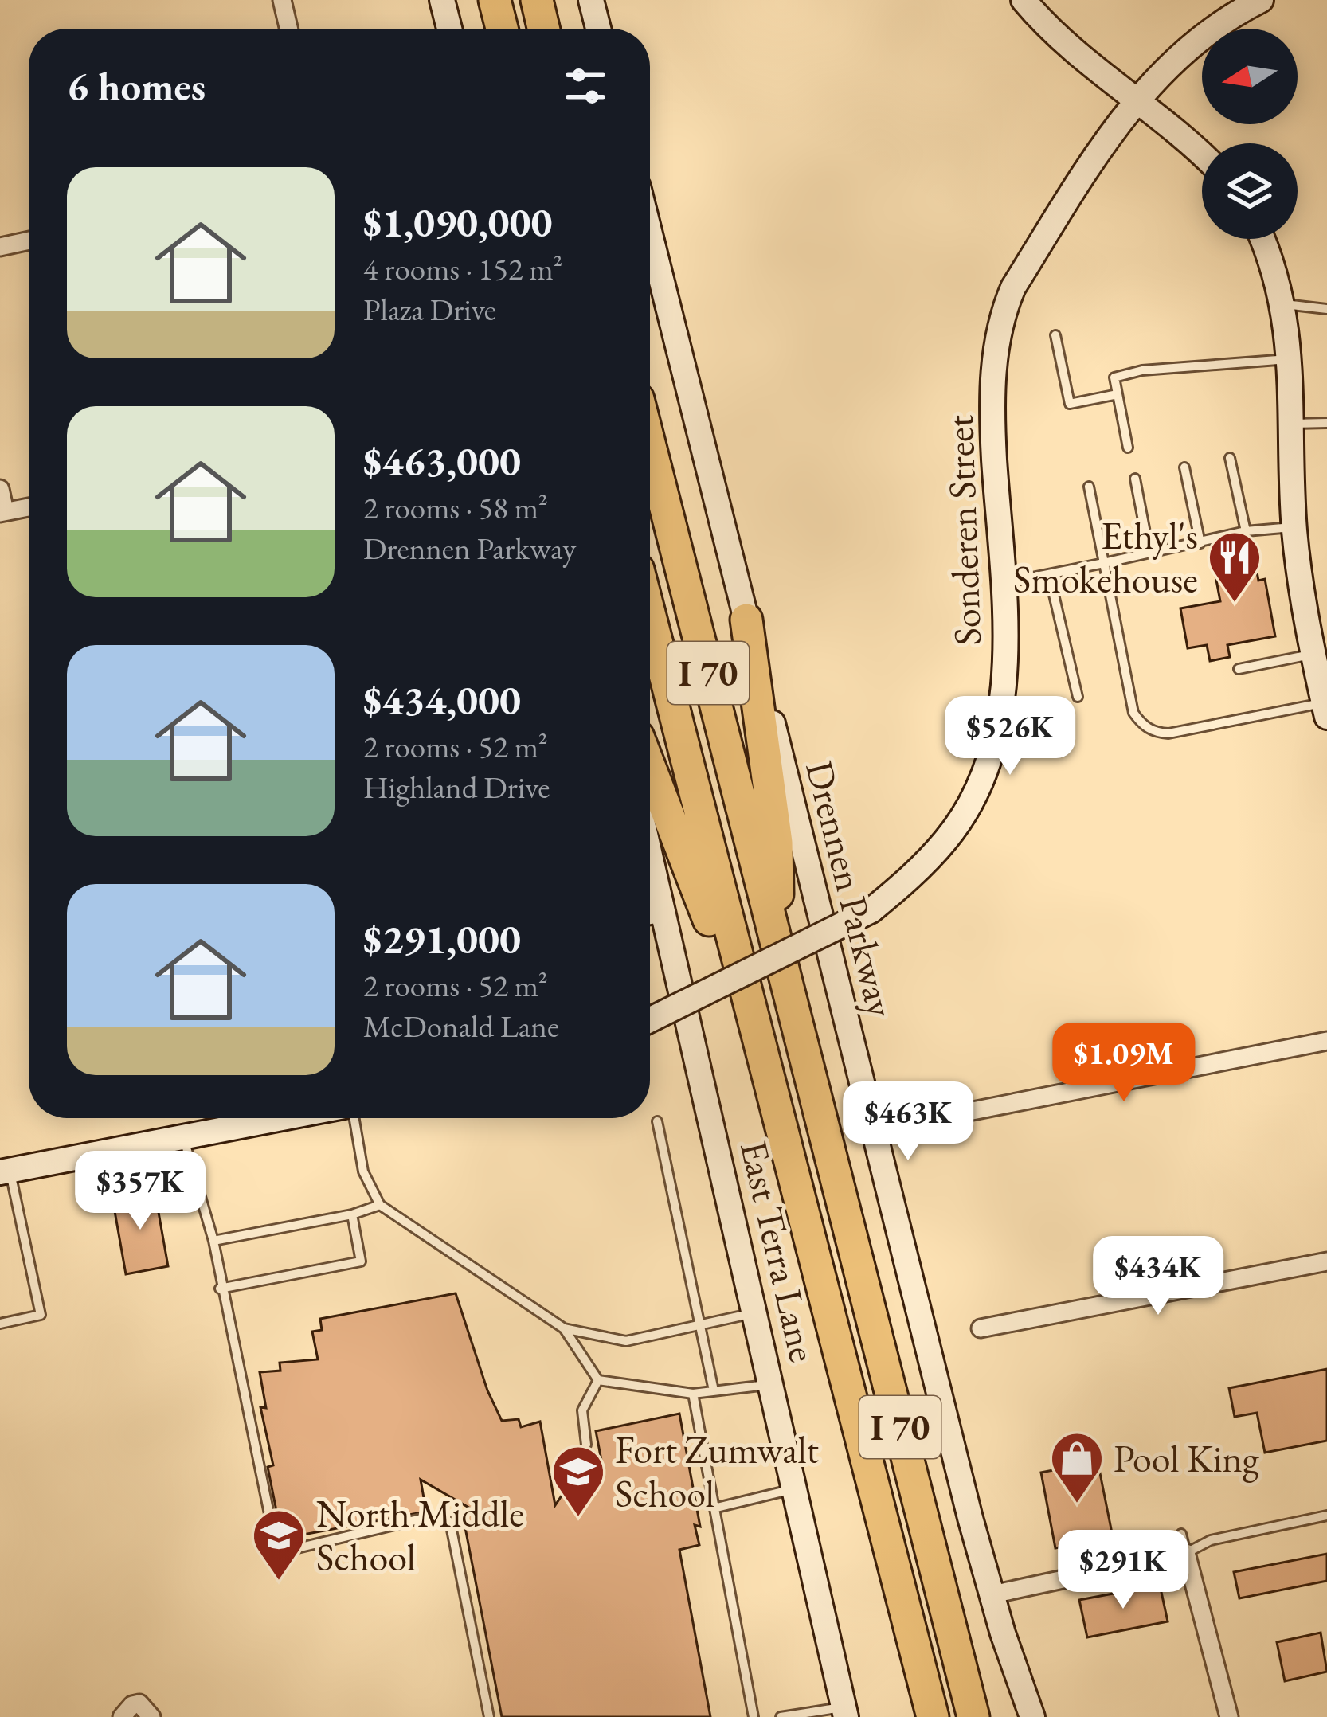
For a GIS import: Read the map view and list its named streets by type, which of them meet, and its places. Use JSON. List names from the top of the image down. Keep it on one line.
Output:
{"streets":{"highway":["I 70"],"main road":["Sonderen Street","Drennen Parkway","East Terra Lane"]},"places":{"restaurant":["Ethyl's Smokehouse"],"shop":["Pool King"],"school or university":["Fort Zumwalt School","North Middle School"]},"north":"left","page":{"heading":"6 homes","list":[{"name":"$1,090,000","note":"4 rooms · 152 m² · Plaza Drive"},{"name":"$463,000","note":"2 rooms · 58 m² · Drennen Parkway"},{"name":"$434,000","note":"2 rooms · 52 m² · Highland Drive"},{"name":"$291,000","note":"2 rooms · 52 m² · McDonald Lane"}],"price":["$526K","$1.09M","$463K","$357K","$434K","$291K"]}}
